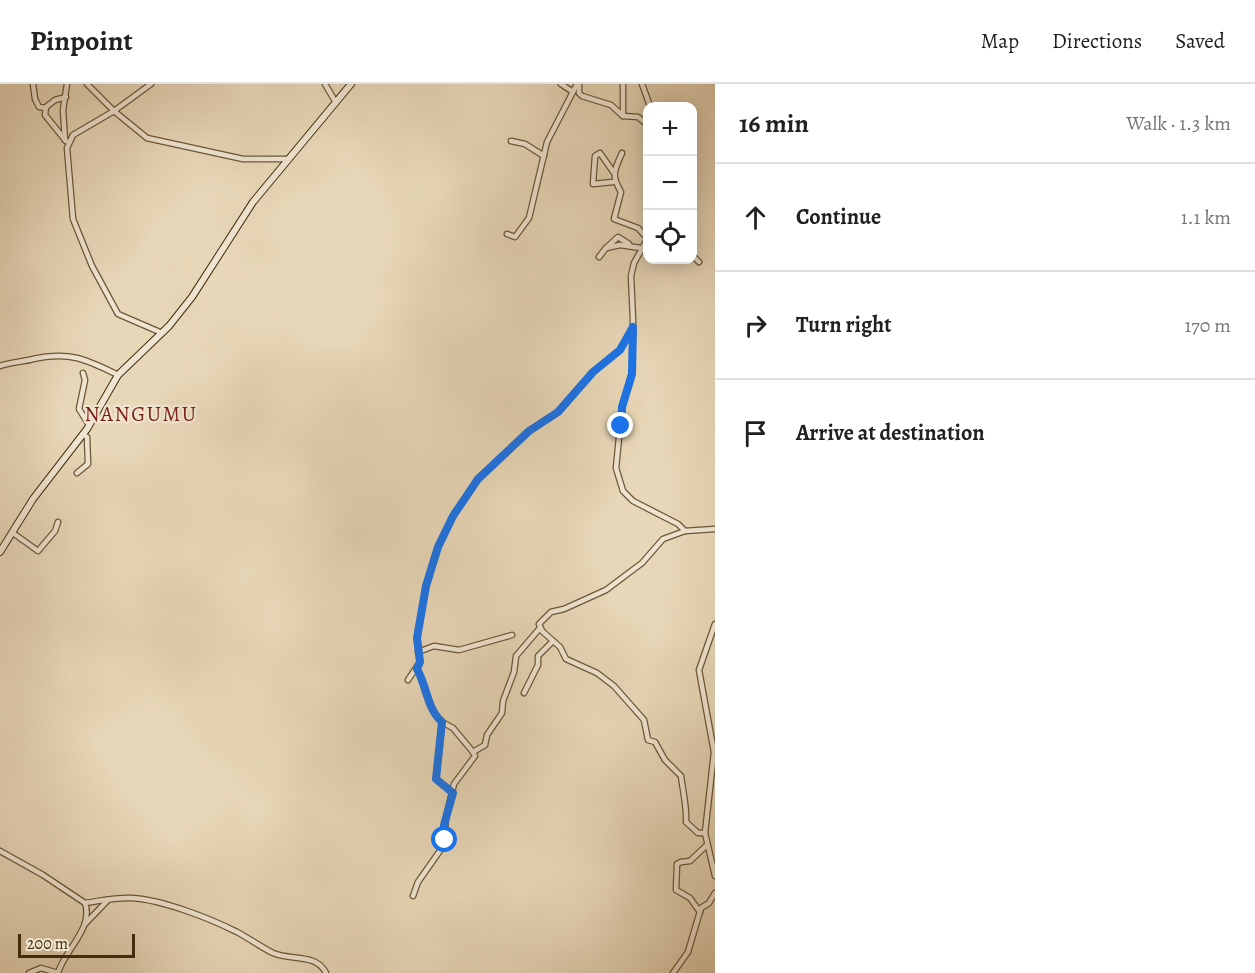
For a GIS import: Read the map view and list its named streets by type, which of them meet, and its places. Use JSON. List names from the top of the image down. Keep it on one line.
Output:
{"districts":["NANGUMU"],"scale_bar":"200 m","page":{"header":"Pinpoint","nav":["Map","Directions","Saved"],"heading":["16 min","Walk · 1.3 km"],"map_buttons":["+","−"],"list":[["Continue","1.1 km"],["Turn right","170 m"],"Arrive at destination"],"scale":"200 m"}}
